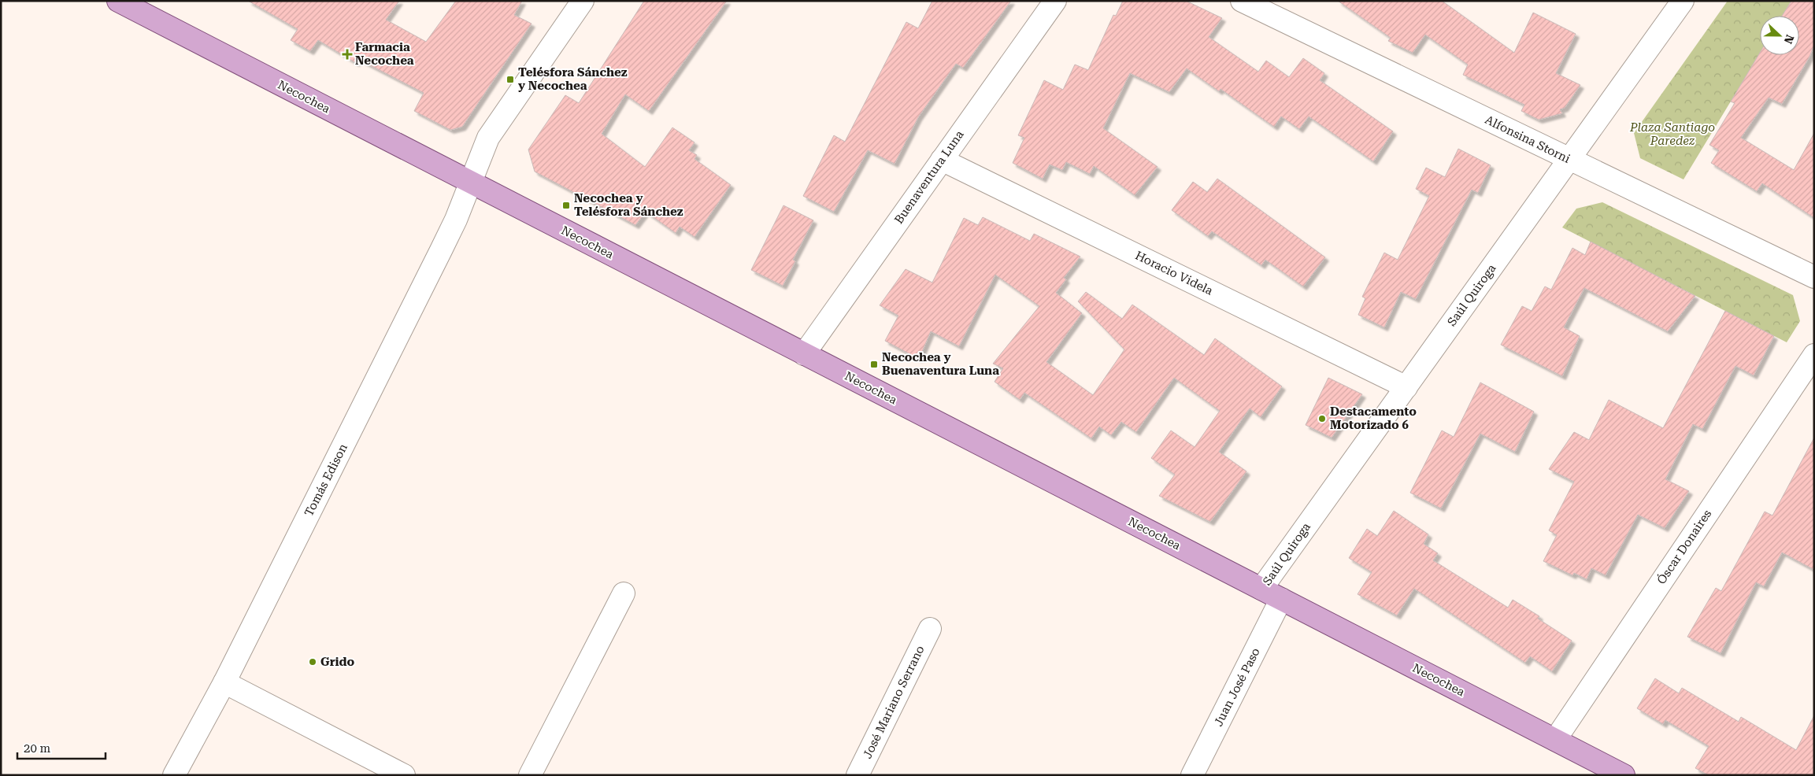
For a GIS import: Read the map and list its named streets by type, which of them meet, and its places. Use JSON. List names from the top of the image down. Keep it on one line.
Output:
{"streets":{"main road":["Necochea"],"street":["Alfonsina Storni","Buenaventura Luna","Horacio Videla","Saúl Quiroga","Tomás Edison","Óscar Donaires","Juan José Paso","José Mariano Serrano"]},"crossings":[["Necochea","Buenaventura Luna"],["Necochea","Saúl Quiroga"],["Necochea","Tomás Edison"],["Necochea","Óscar Donaires"],["Necochea","Juan José Paso"],["Alfonsina Storni","Saúl Quiroga"],["Buenaventura Luna","Horacio Videla"],["Horacio Videla","Saúl Quiroga"]],"parks":["Plaza Santiago Paredez"],"places":{"health":["Farmacia Necochea"],"transit":["Telésfora Sánchez y Necochea","Necochea y Telésfora Sánchez","Necochea y Buenaventura Luna"],"other":["Destacamento Motorizado 6","Grido"]},"scale_bar":"20 m","north":"right"}
